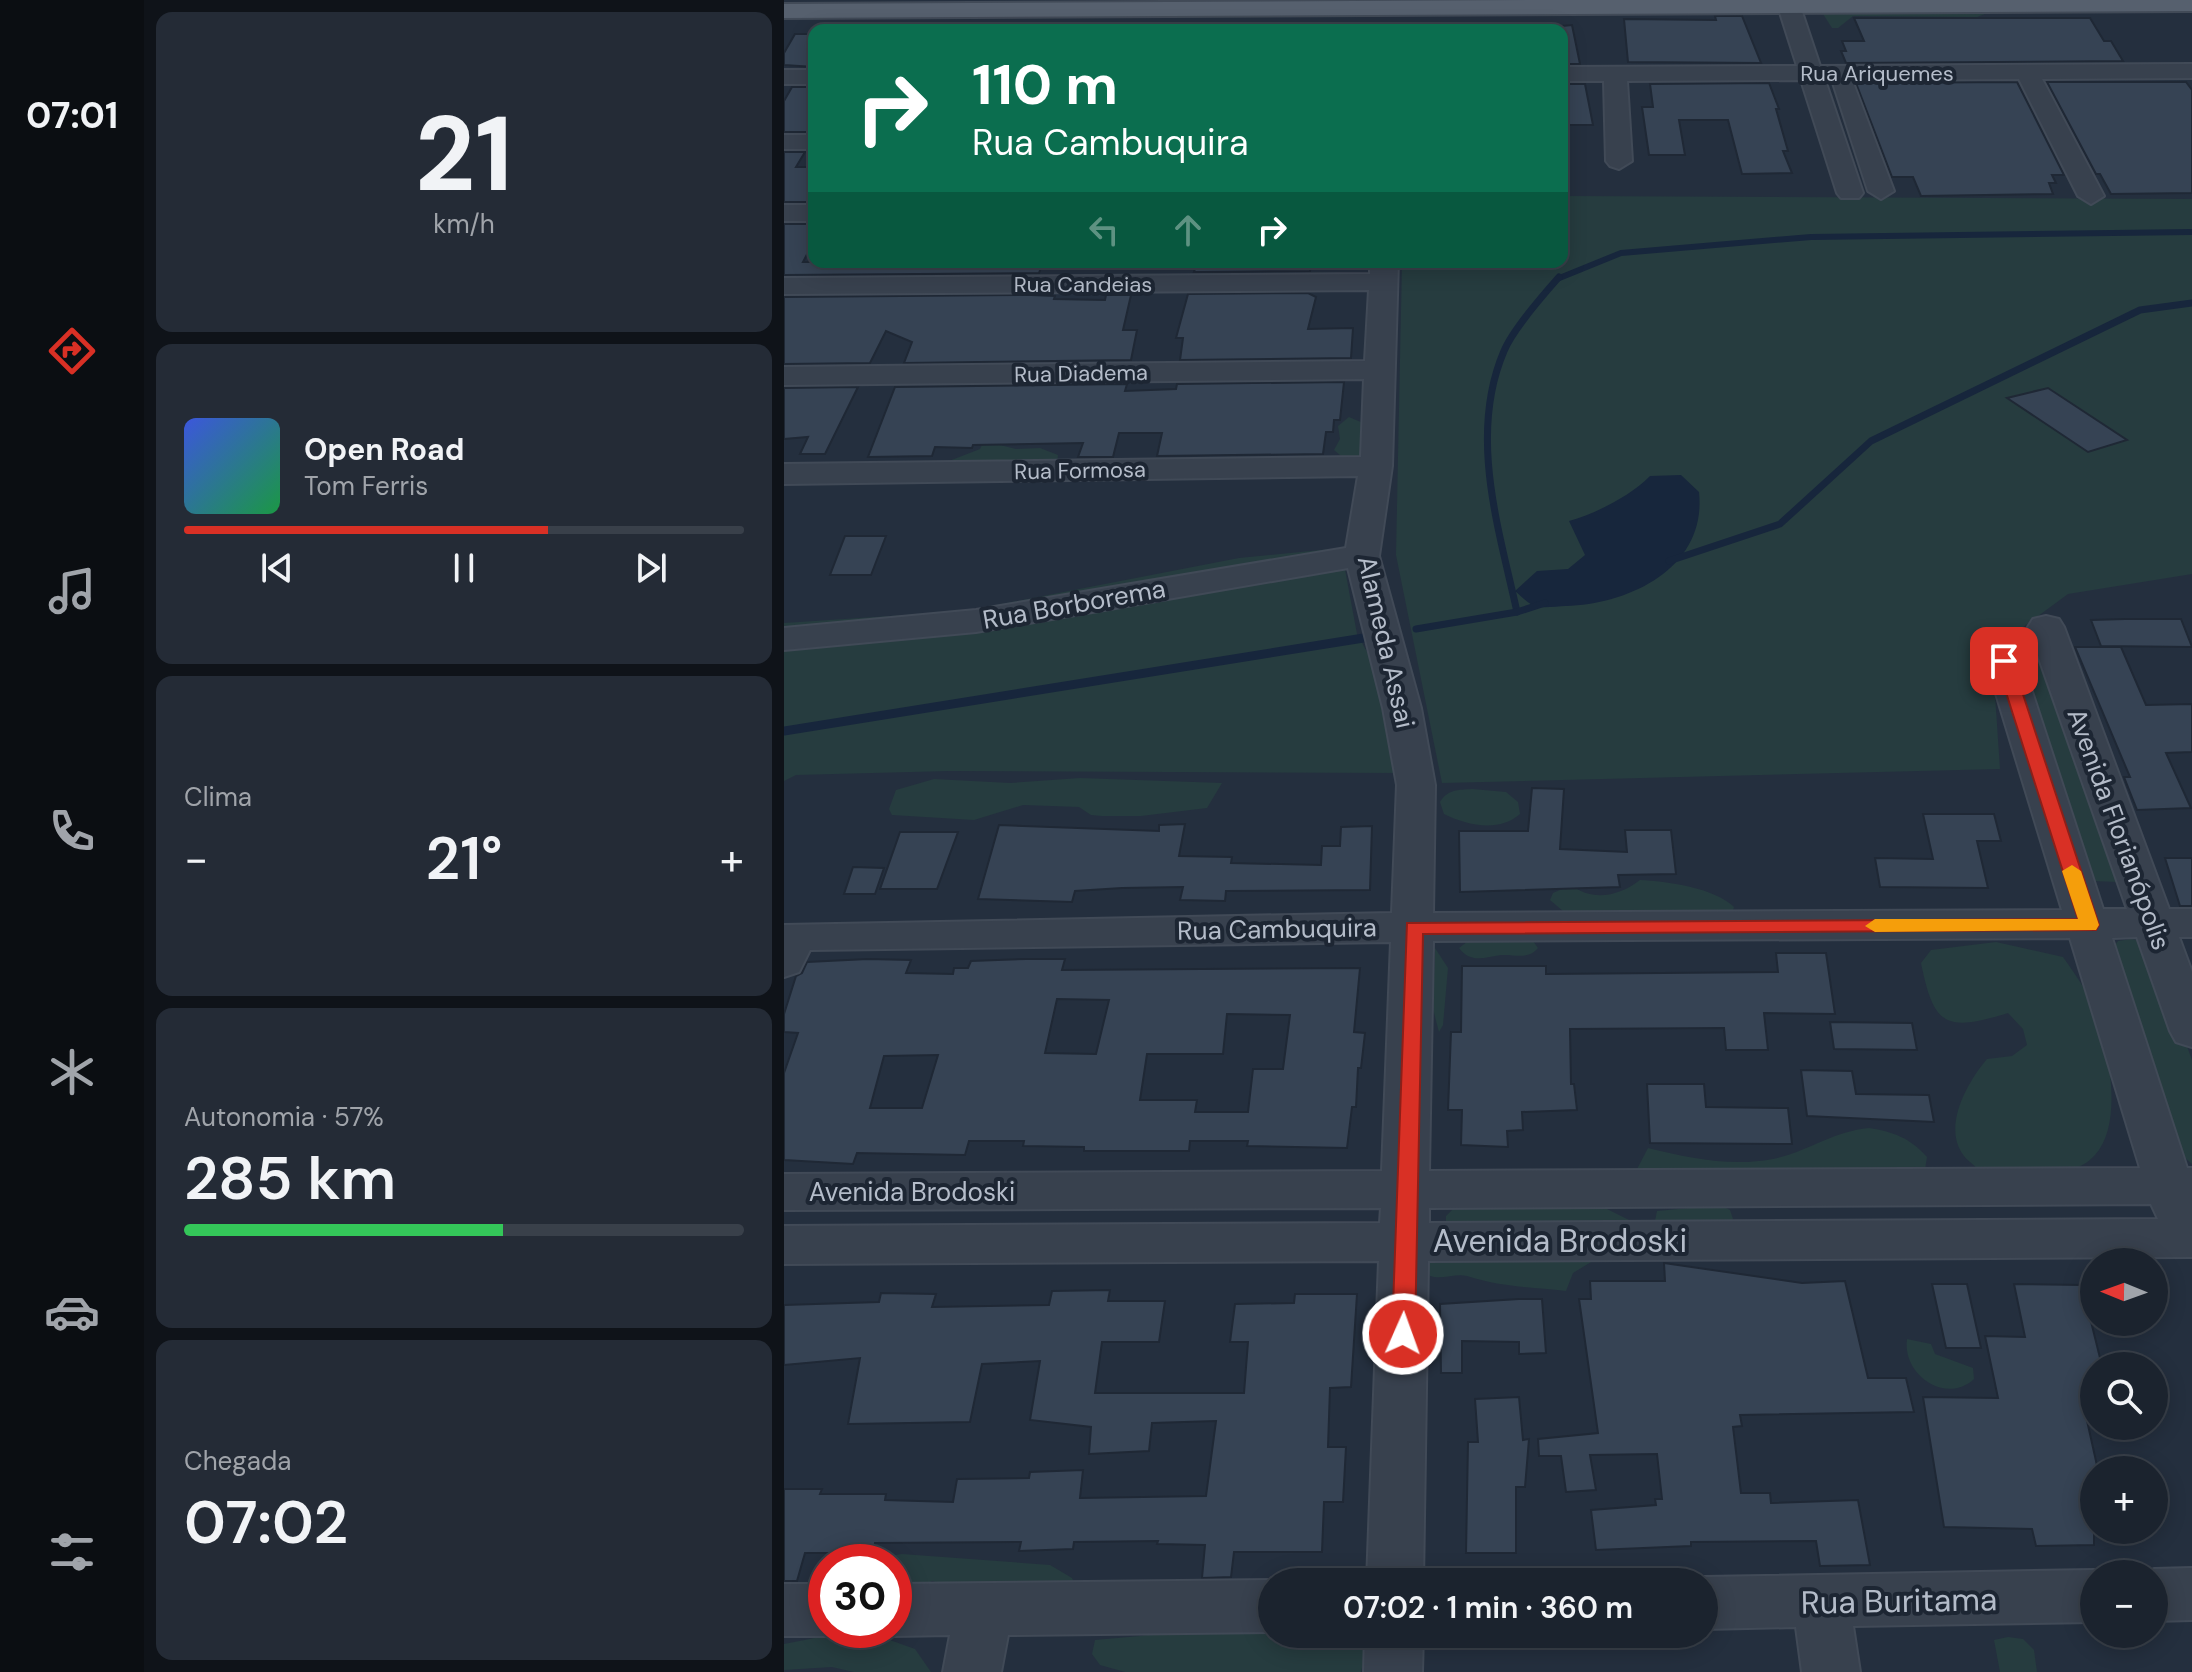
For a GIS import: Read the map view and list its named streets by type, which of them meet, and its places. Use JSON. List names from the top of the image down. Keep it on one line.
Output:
{"streets":{"street":["Rua Ariquemes","Rua Candeias","Rua Diadema","Rua Formosa","Rua Borborema","Alameda Assai","Avenida Florianópolis","Rua Cambuquira","Avenida Brodoski","Rua Buritama"]},"crossings":[["Rua Candeias","Alameda Assai"],["Rua Diadema","Alameda Assai"],["Rua Formosa","Alameda Assai"],["Rua Borborema","Alameda Assai"],["Alameda Assai","Rua Cambuquira"],["Alameda Assai","Avenida Brodoski"],["Avenida Florianópolis","Rua Cambuquira"],["Avenida Florianópolis","Avenida Brodoski"]],"north":"left","page":{"tabs":"07:01","tile":[["21","km/h"],"Clima",["Autonomia · 57%","285 km"],["Chegada","07:02"]],"turn":["110 m","Rua Cambuquira"],"song":["Open Road","Tom Ferris"],"heat":["−","21°","+"],"map_buttons":["+","−"],"limit":"30","trip":"07:02 · 1 min · 360 m"}}
